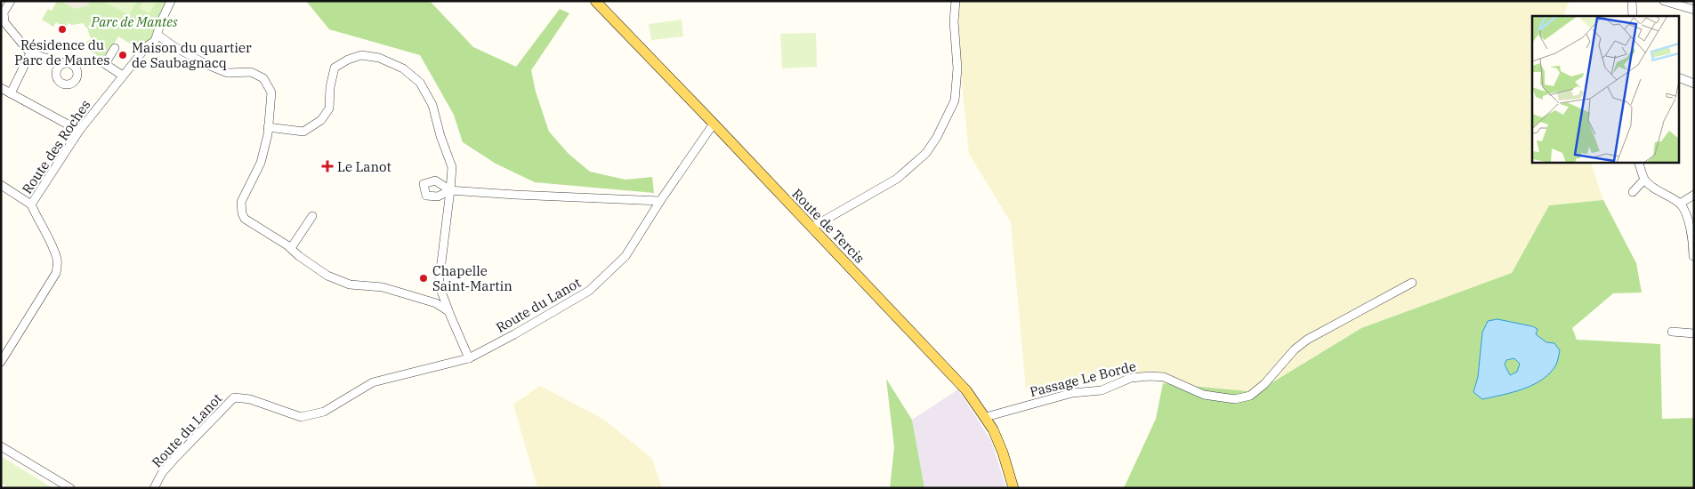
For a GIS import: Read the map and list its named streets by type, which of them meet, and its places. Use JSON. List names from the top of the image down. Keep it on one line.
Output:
{"streets":{"main road":["Route de Tercis"],"street":["Route des Roches","Route du Lanot","Passage Le Borde"]},"crossings":[["Route de Tercis","Route du Lanot"],["Route de Tercis","Passage Le Borde"]],"parks":["Parc de Mantes"],"places":{"other":["Résidence du Parc de Mantes","Maison du quartier de Saubagnacq","Chapelle Saint-Martin"],"health":["Le Lanot"]}}
